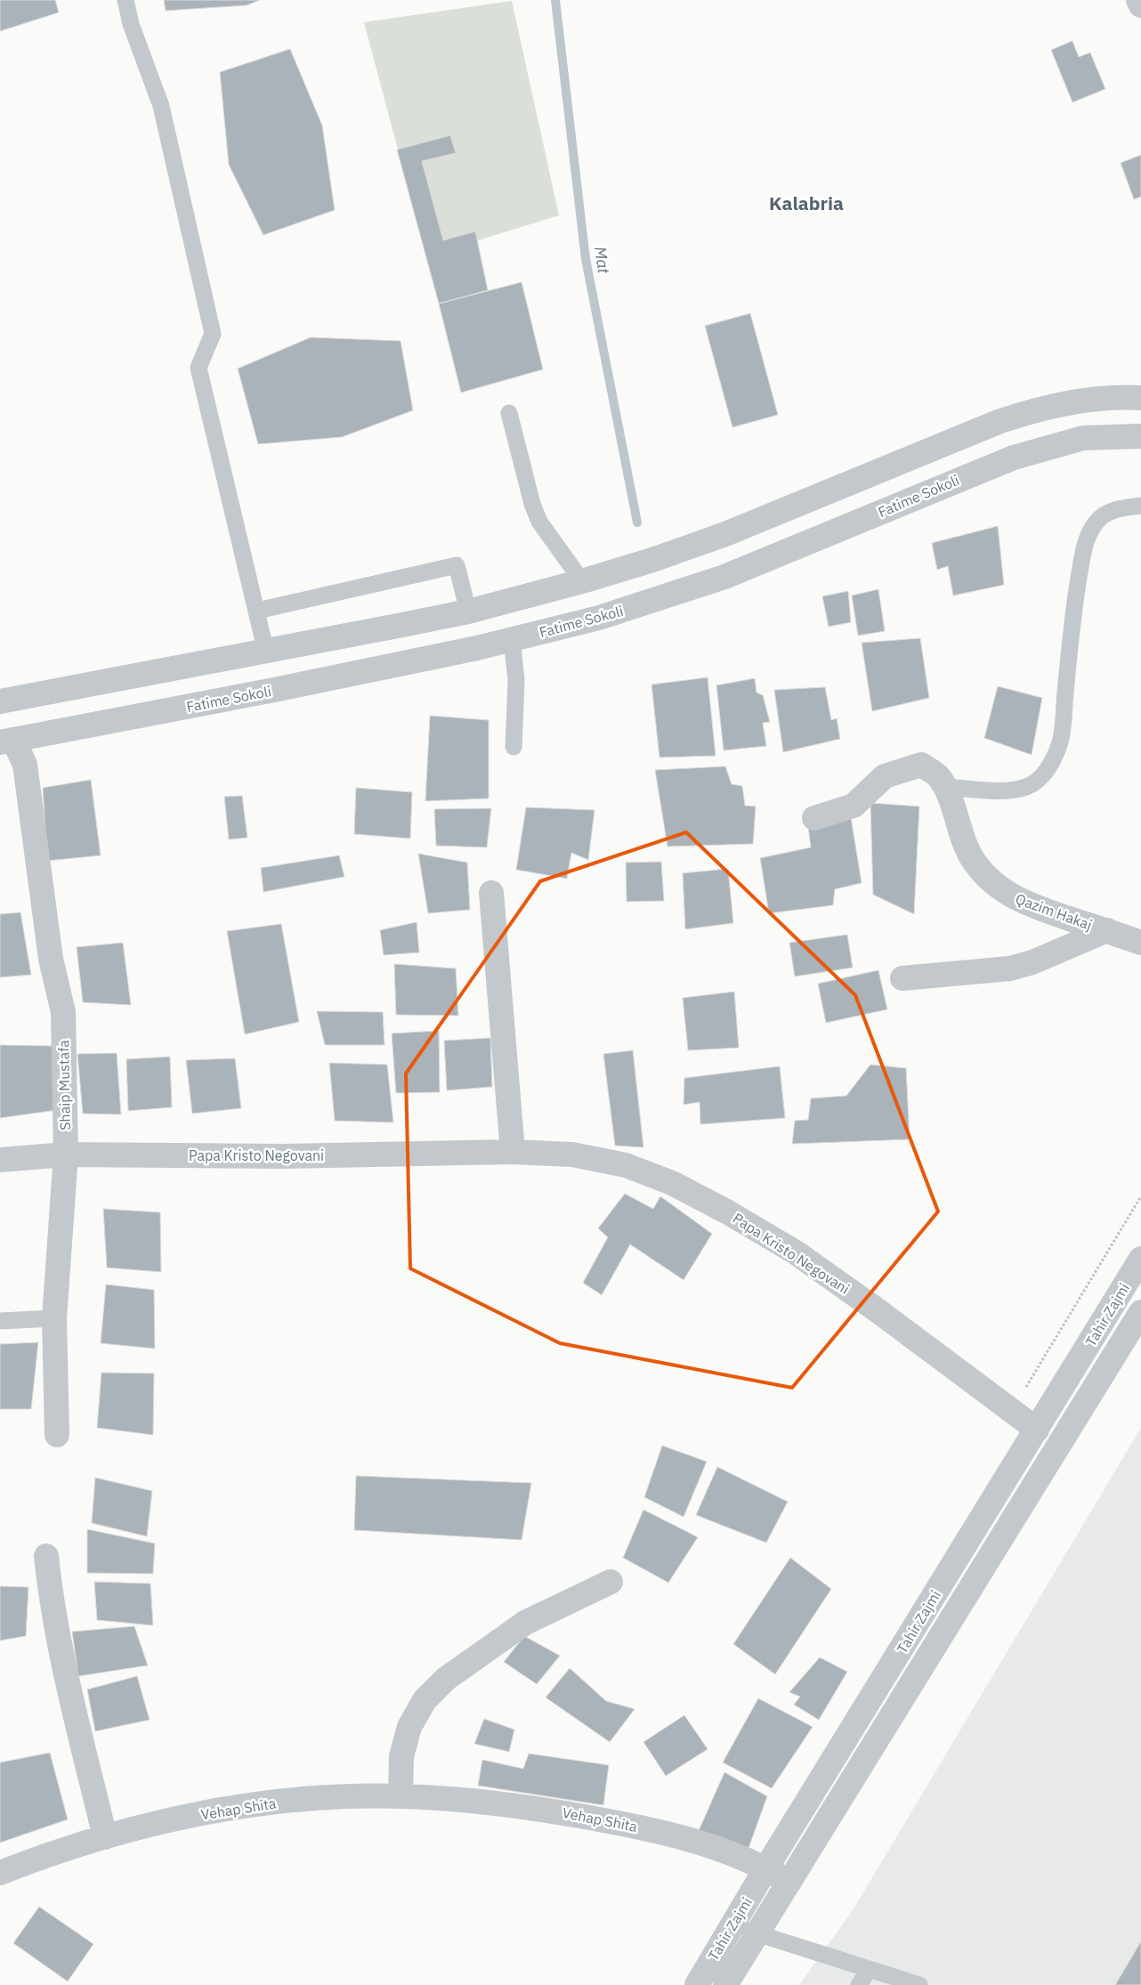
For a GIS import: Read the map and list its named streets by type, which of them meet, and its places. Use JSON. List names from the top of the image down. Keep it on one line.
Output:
{"streets":{"street":["Fatime Sokoli","Qazim Hakaj","Shaip Mustafa","Papa Kristo Negovani","Tahir Zajmi","Vehap Shita"]},"crossings":[["Fatime Sokoli","Shaip Mustafa"],["Shaip Mustafa","Papa Kristo Negovani"],["Papa Kristo Negovani","Tahir Zajmi"],["Tahir Zajmi","Vehap Shita"]],"districts":["Kalabria"],"water":["Mat"]}
